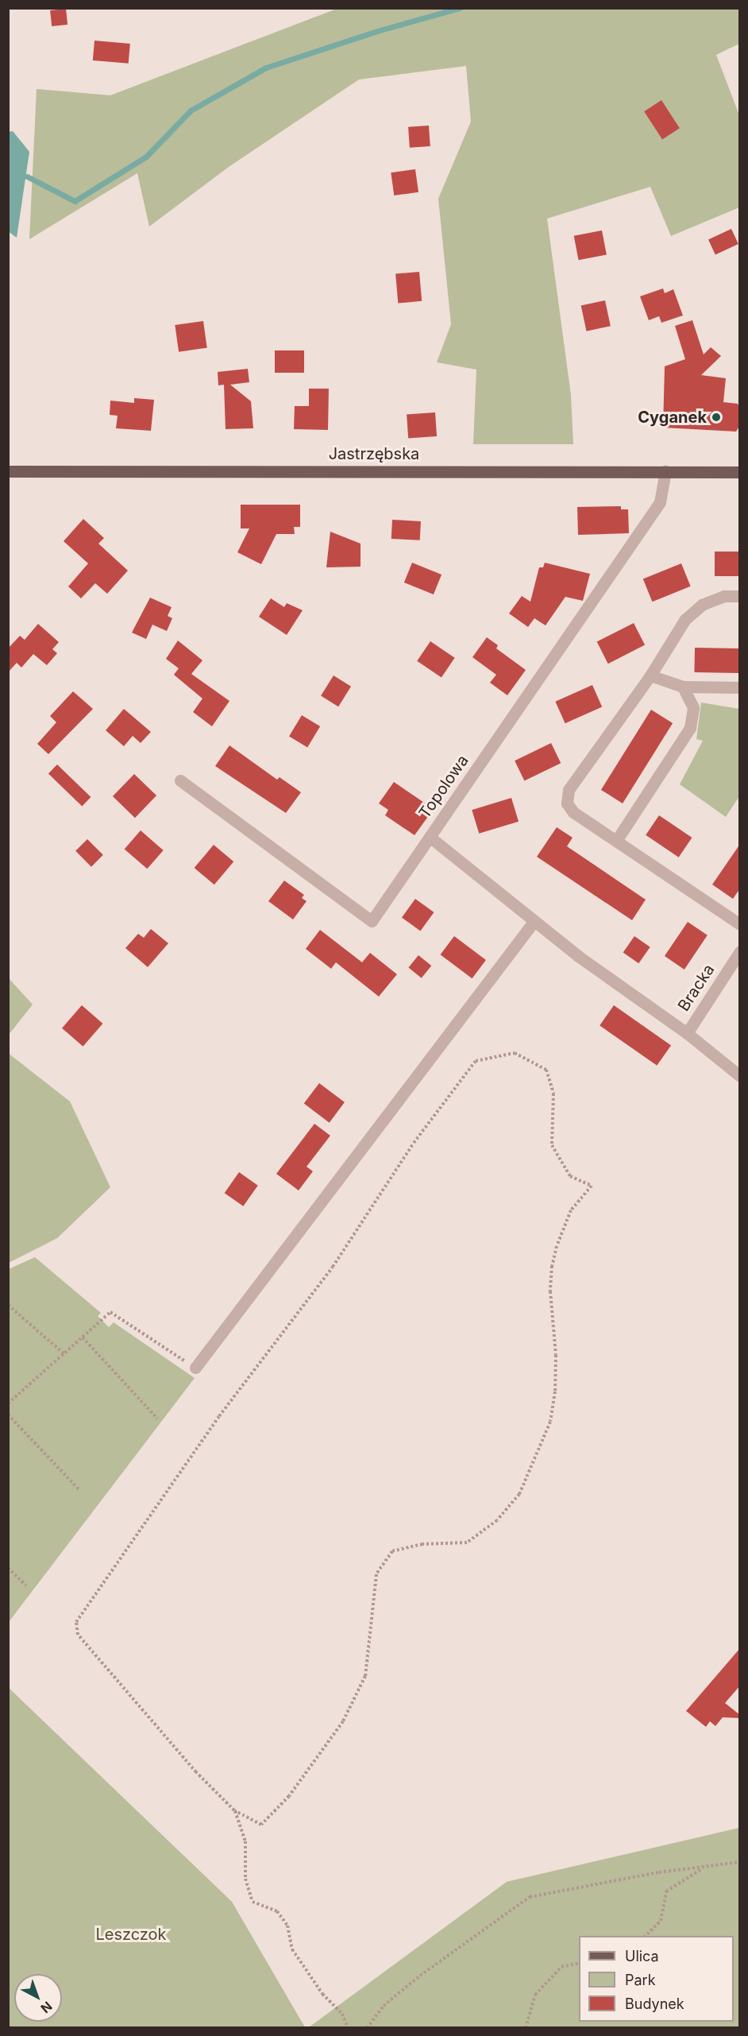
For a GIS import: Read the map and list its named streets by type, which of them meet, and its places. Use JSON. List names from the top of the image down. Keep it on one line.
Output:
{"streets":{"main road":["Jastrzębska"],"street":["Topolowa","Bracka"]},"crossings":[["Jastrzębska","Topolowa"]],"parks":["Leszczok"],"places":["Cyganek"],"legend":["Ulica","Park","Budynek"],"north":"bottom right"}
